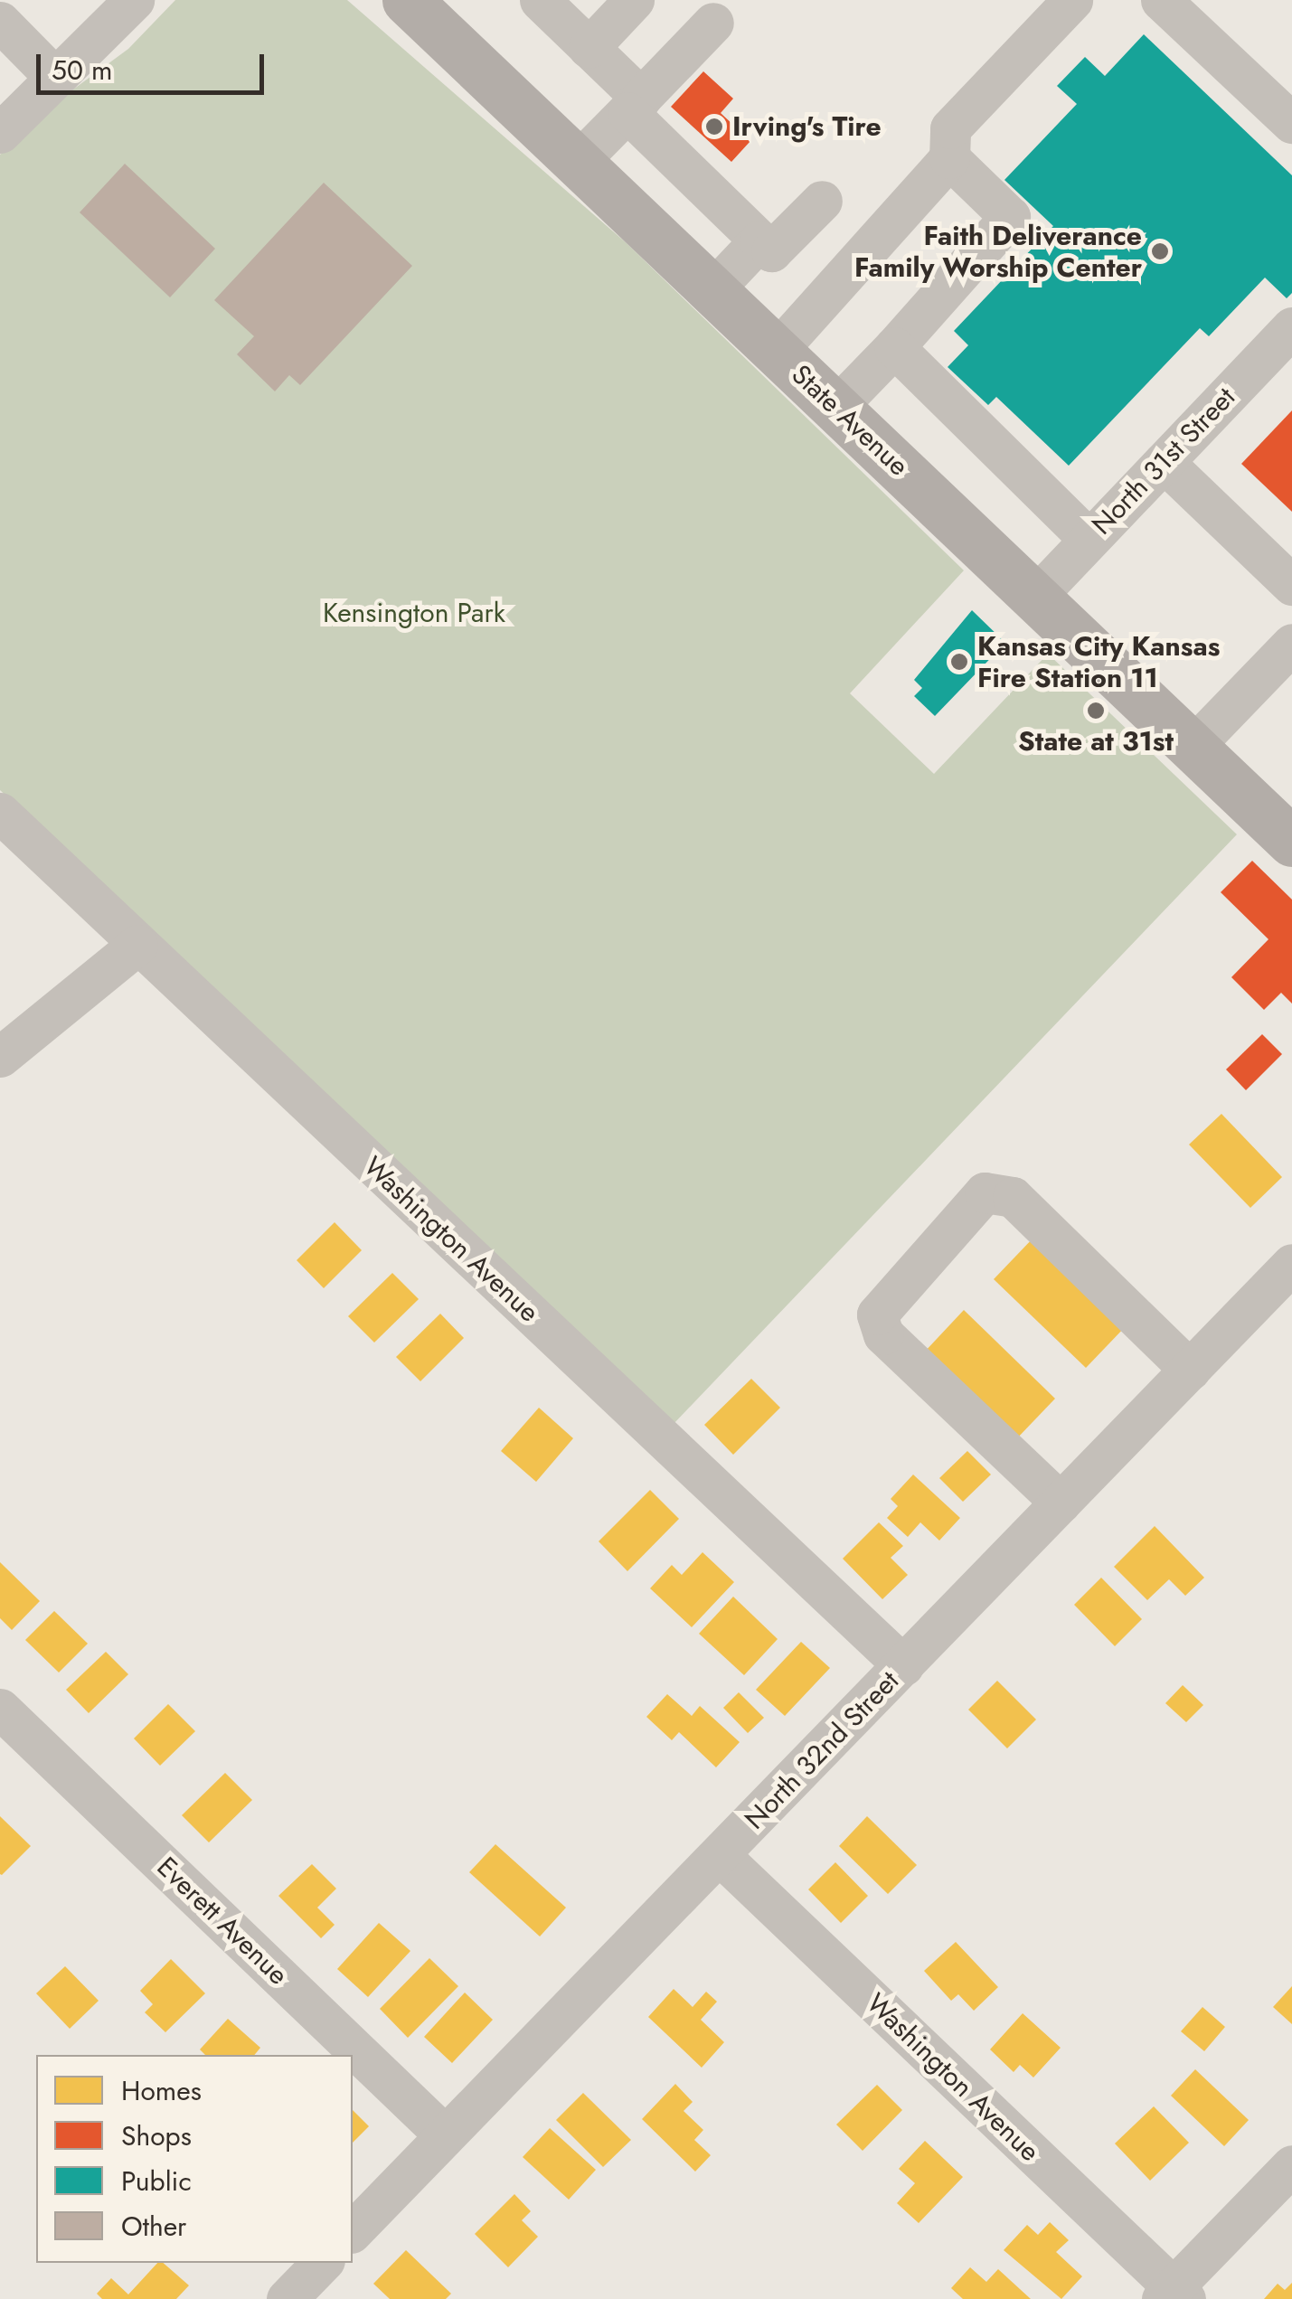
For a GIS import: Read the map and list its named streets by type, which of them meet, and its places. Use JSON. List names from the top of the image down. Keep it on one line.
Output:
{"streets":{"main road":["State Avenue"],"street":["North 31st Street","Washington Avenue","North 32nd Street","Everett Avenue"]},"crossings":[["State Avenue","North 31st Street"],["Washington Avenue","North 32nd Street"],["North 32nd Street","Everett Avenue"]],"parks":["Kensington Park"],"places":["Irving's Tire","Faith Deliverance Family Worship Center","Kansas City Kansas Fire Station 11","State at 31st"],"legend":["Homes","Shops","Public","Other"],"scale_bar":"50 m"}
